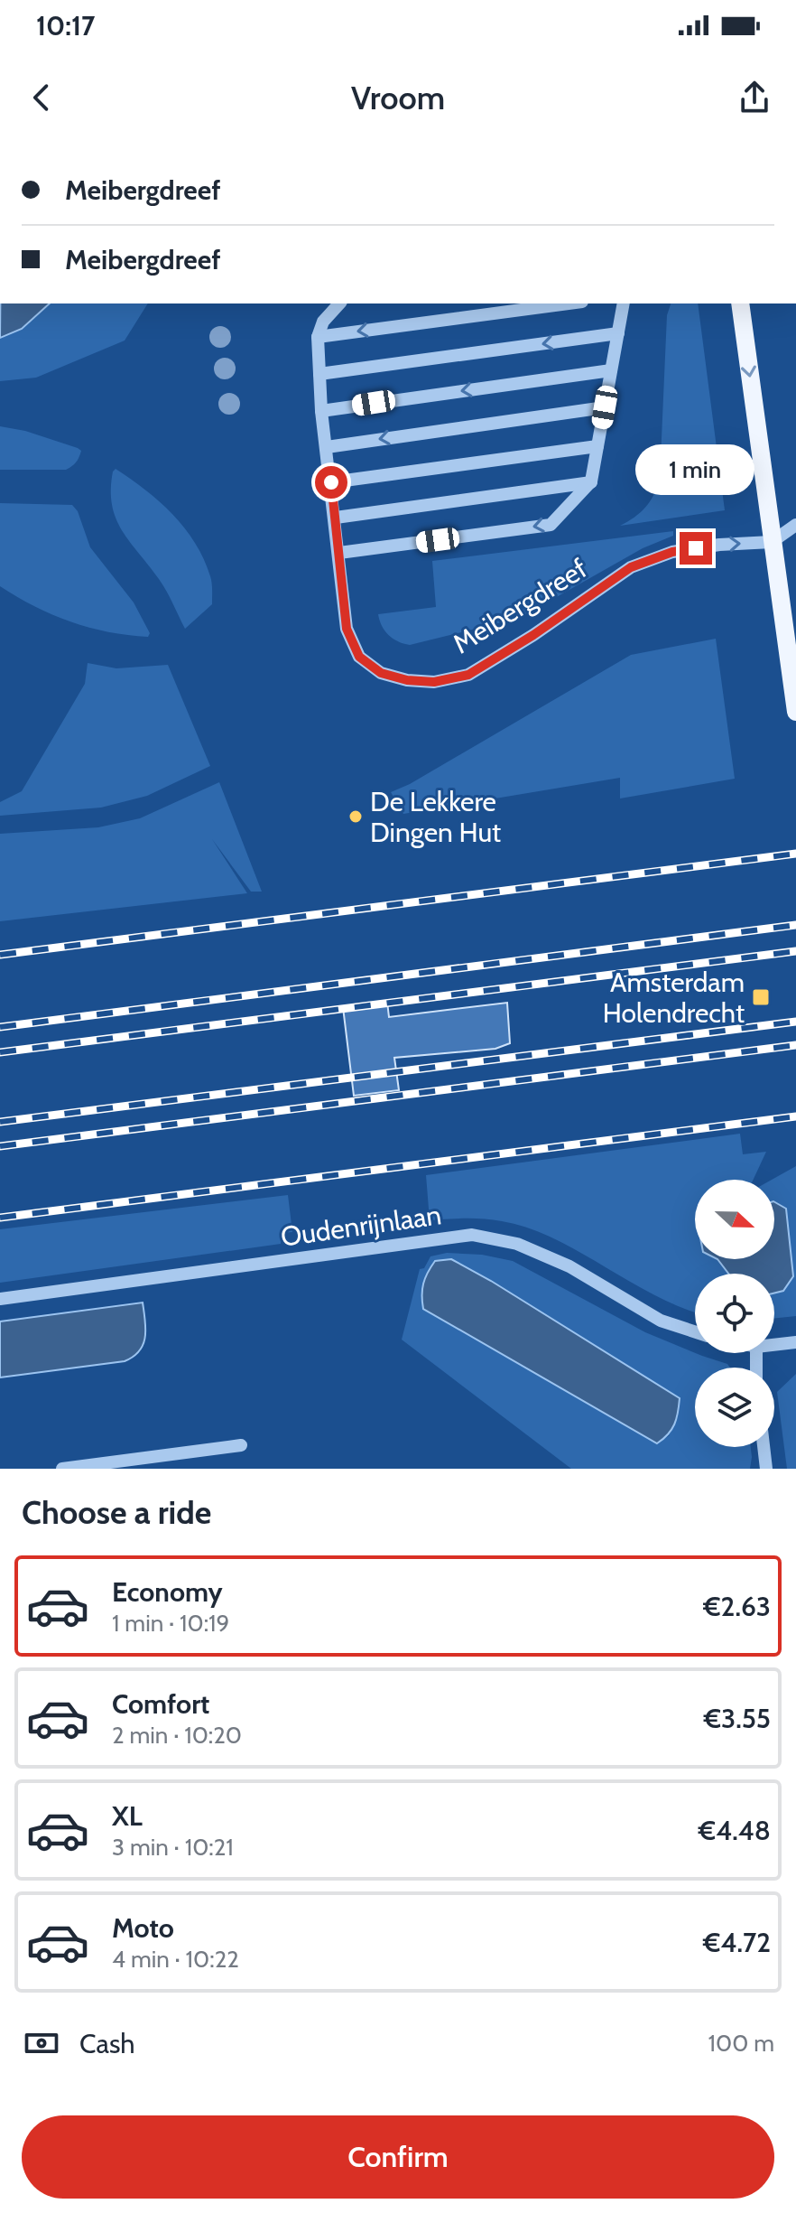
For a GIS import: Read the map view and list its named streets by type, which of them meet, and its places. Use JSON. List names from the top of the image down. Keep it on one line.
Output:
{"streets":{"street":["Meibergdreef","Oudenrijnlaan"]},"places":{"other":["De Lekkere Dingen Hut"],"transit":["Amsterdam Holendrecht"]},"north":"right","page":{"status":"10:17","header":"Vroom","banner":["Meibergdreef","Meibergdreef"],"bubble":"1 min","heading":"Choose a ride","list":[{"name":"Economy","note":"1 min · 10:19","value":"€2.63"},{"name":"Comfort","note":"2 min · 10:20","value":"€3.55"},{"name":"XL","note":"3 min · 10:21","value":"€4.48"},{"name":"Moto","note":"4 min · 10:22","value":"€4.72"}],"pay":["Cash","100 m"],"buttons":"Confirm"}}
